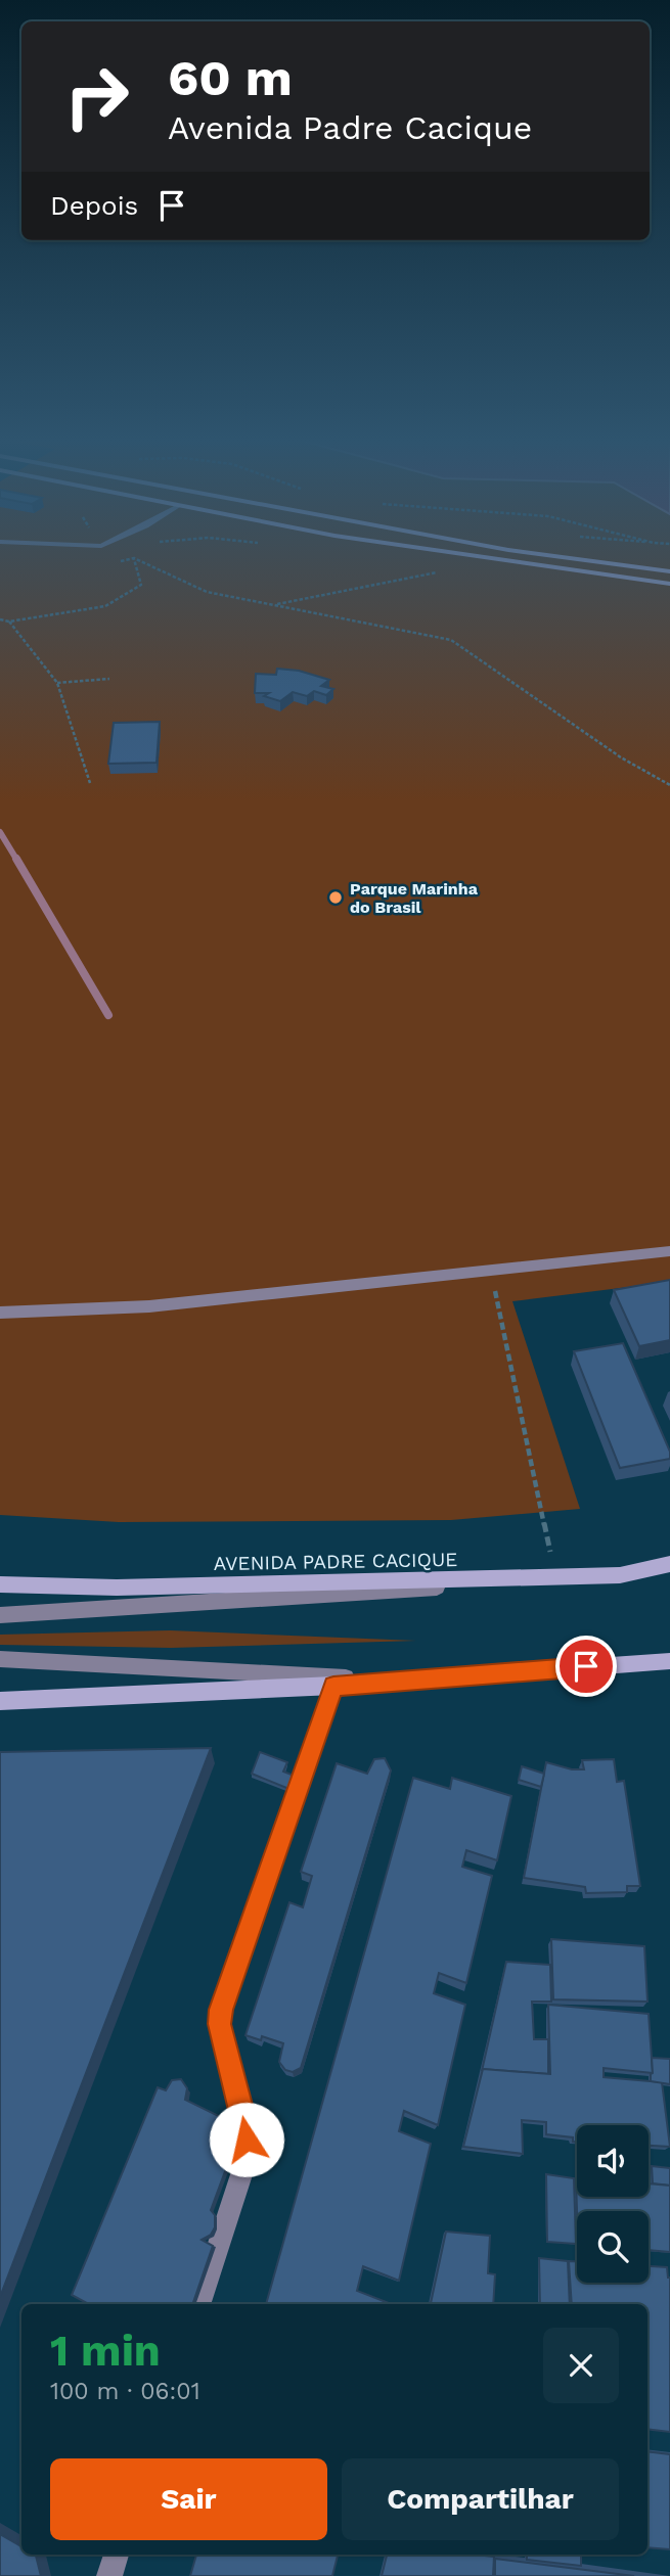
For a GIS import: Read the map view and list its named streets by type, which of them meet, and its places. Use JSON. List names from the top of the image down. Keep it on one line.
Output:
{"streets":{"main road":["AVENIDA PADRE CACIQUE"]},"places":["Parque Marinha do Brasil"],"page":{"turn":["60 m","Avenida Padre Cacique"],"then":"Depois","heading":["1 min","100 m · 06:01"],"buttons":["Sair","Compartilhar"]}}
